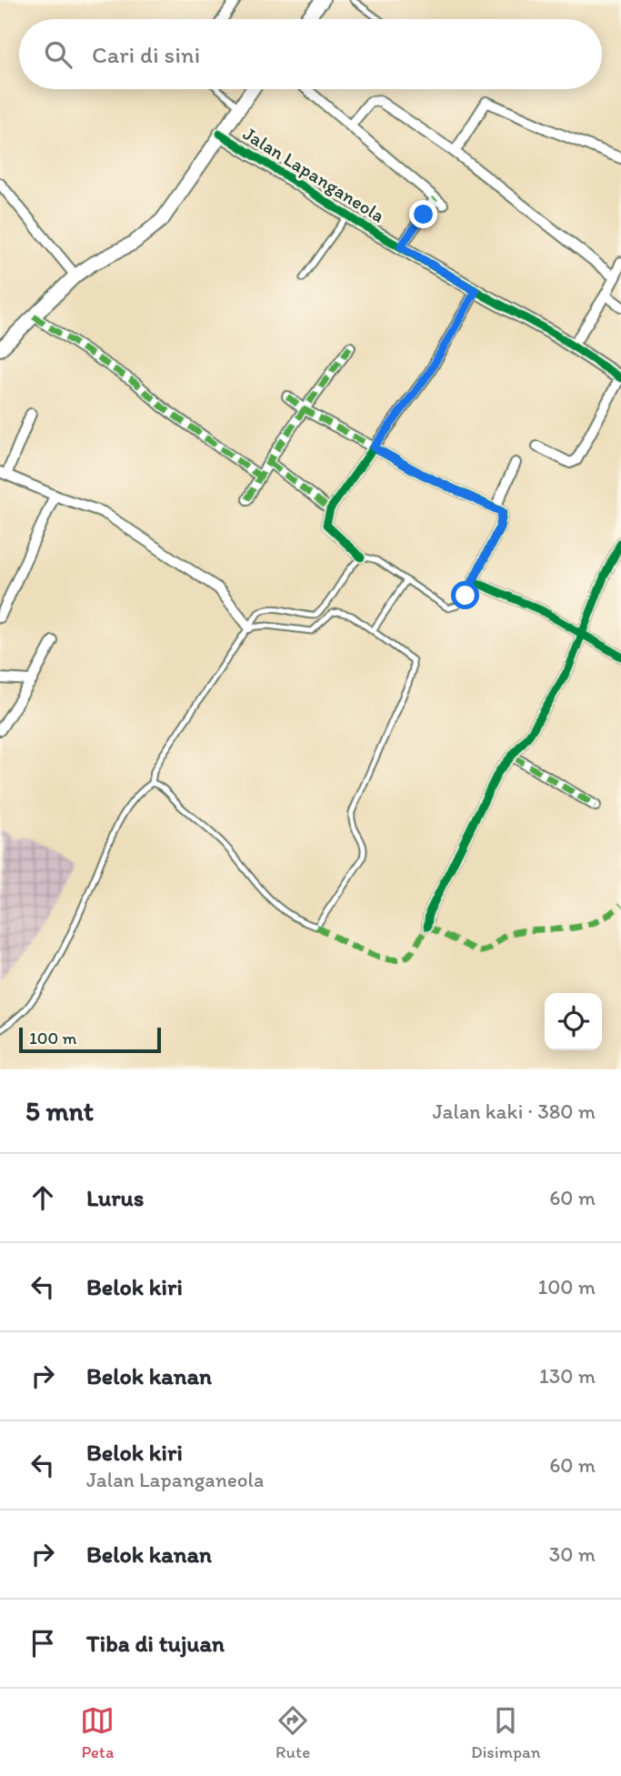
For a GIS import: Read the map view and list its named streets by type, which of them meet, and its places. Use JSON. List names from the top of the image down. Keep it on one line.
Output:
{"streets":{"street":["Jalan Lapanganeola"]},"scale_bar":"100 m","page":{"search":"Cari di sini","scale":"100 m","heading":["5 mnt","Jalan kaki · 380 m"],"list":[["Lurus","60 m"],["Belok kiri","100 m"],["Belok kanan","130 m"],["Belok kiri","Jalan Lapanganeola","60 m"],["Belok kanan","30 m"],"Tiba di tujuan"],"nav":["Peta","Rute","Disimpan"]}}
